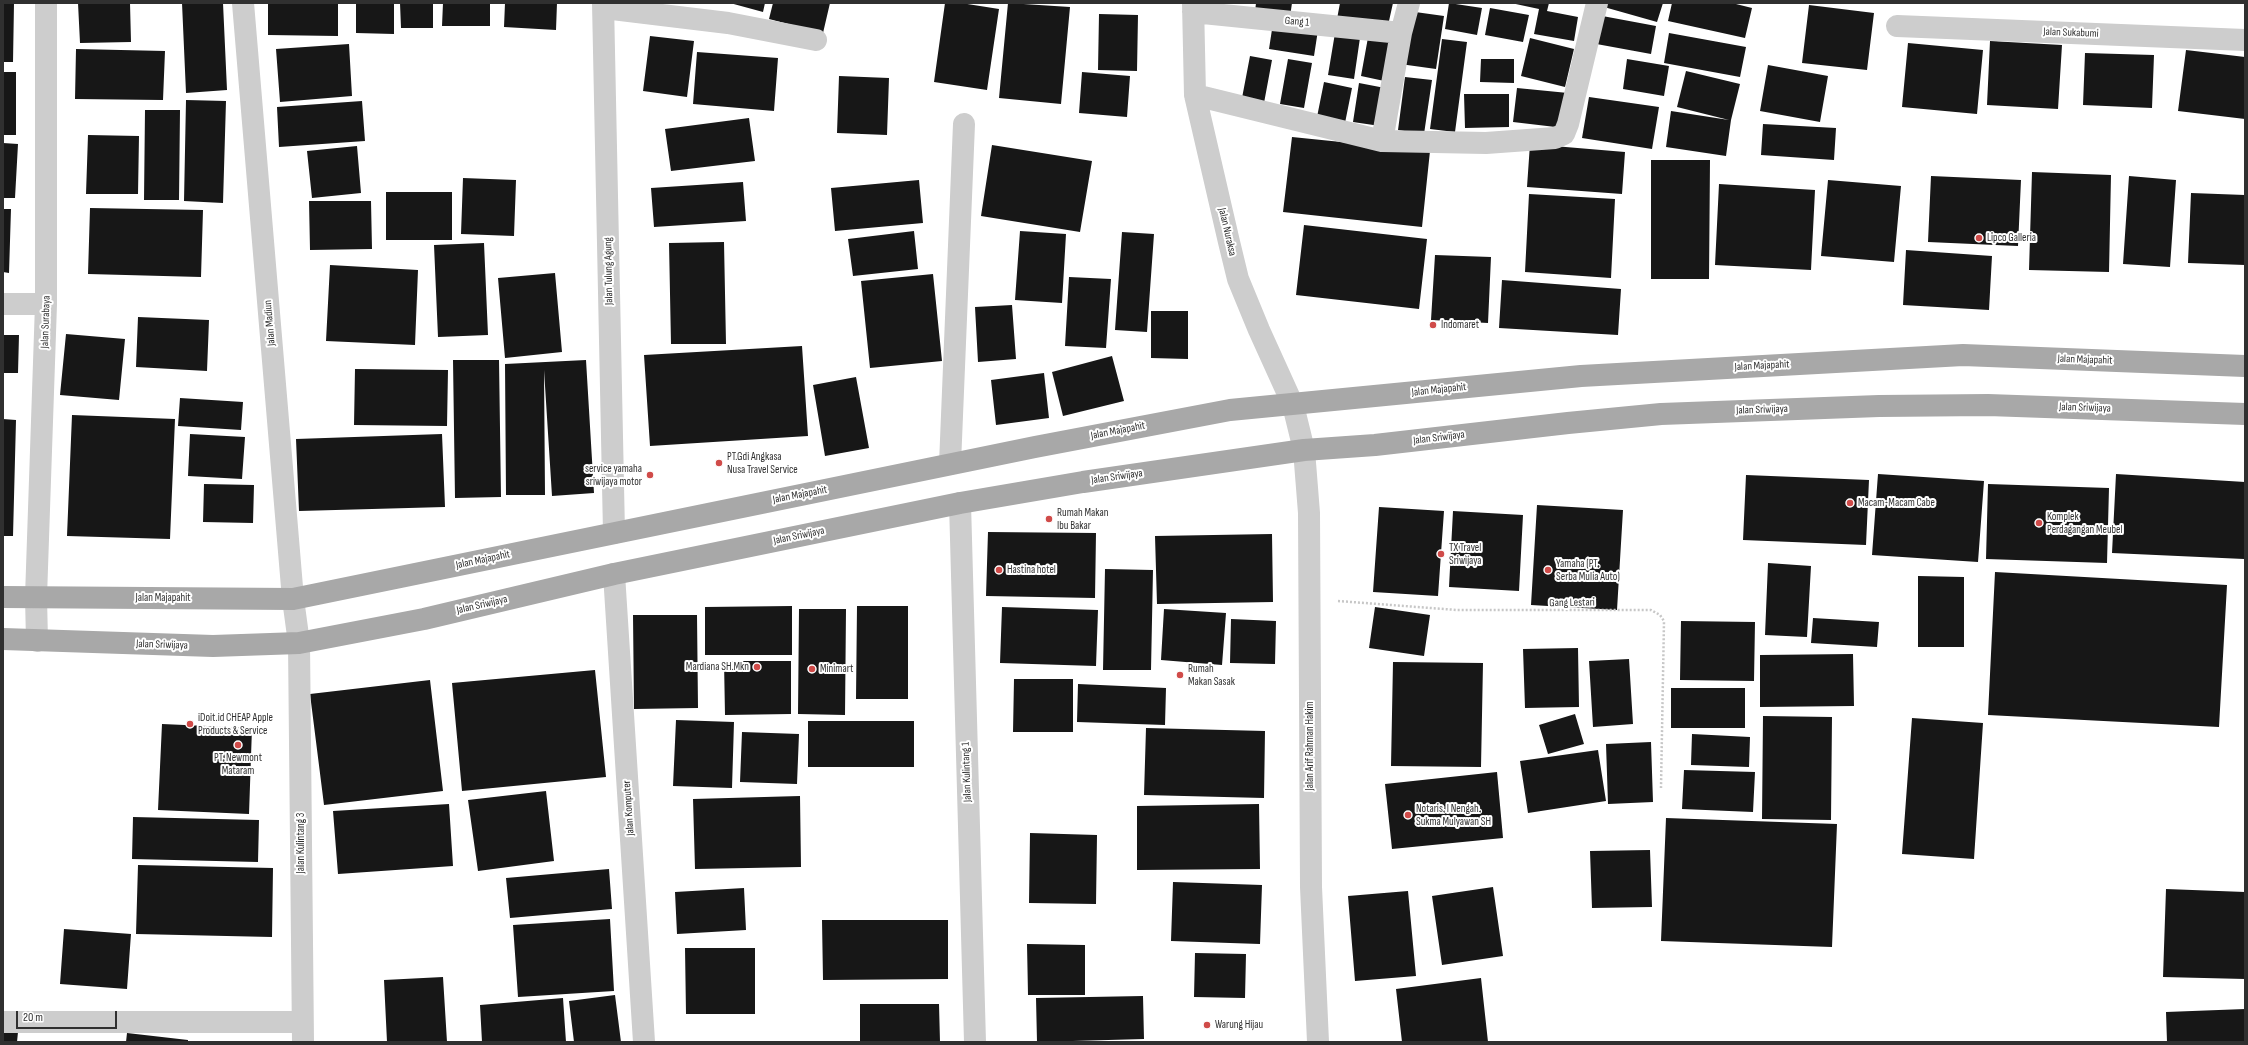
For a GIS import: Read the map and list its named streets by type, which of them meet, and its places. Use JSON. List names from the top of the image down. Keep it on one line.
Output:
{"streets":{"main road":["Jalan Majapahit","Jalan Sriwijaya"],"street":["Gang 1","Jalan Sukabumi","Jalan Nuraksa","Jalan Tulung Agung","Jalan Surabaya","Jalan Madiun","Jalan Arif Rahman Hakim","Jalan Kulintang 1","Jalan Komputer","Jalan Kulintang 3"],"path":["Gang Lestari"]},"crossings":[["Gang 1","Jalan Nuraksa"],["Jalan Nuraksa","Jalan Majapahit"],["Jalan Nuraksa","Jalan Sriwijaya"],["Jalan Nuraksa","Jalan Arif Rahman Hakim"],["Jalan Tulung Agung","Jalan Majapahit"],["Jalan Surabaya","Jalan Majapahit"],["Jalan Surabaya","Jalan Sriwijaya"],["Jalan Madiun","Jalan Majapahit"],["Jalan Madiun","Jalan Sriwijaya"],["Jalan Madiun","Jalan Kulintang 3"],["Jalan Sriwijaya","Jalan Arif Rahman Hakim"],["Jalan Sriwijaya","Jalan Kulintang 1"],["Jalan Sriwijaya","Jalan Komputer"],["Jalan Sriwijaya","Jalan Kulintang 3"],["Gang Lestari","Jalan Arif Rahman Hakim"]],"places":["Lipco Galleria","Indomaret","PT.Gdi Angkasa Nusa Travel Service","service yamaha sriwijaya motor","Macam-Macam Cabe","Rumah Makan Ibu Bakar","Komplek Perdagangan Meubel","TX Travel Sriwijaya","Hastina hotel","Yamaha (PT. Serba Mulia Auto)","Mardiana SH.Mkn","Minimart","Rumah Makan Sasak","iDoit.id CHEAP Apple Products & Service","PT. Newmont Mataram","Notaris. I Nengah. Sukma Mulyawan SH","Warung Hijau"],"scale_bar":"20 m"}
